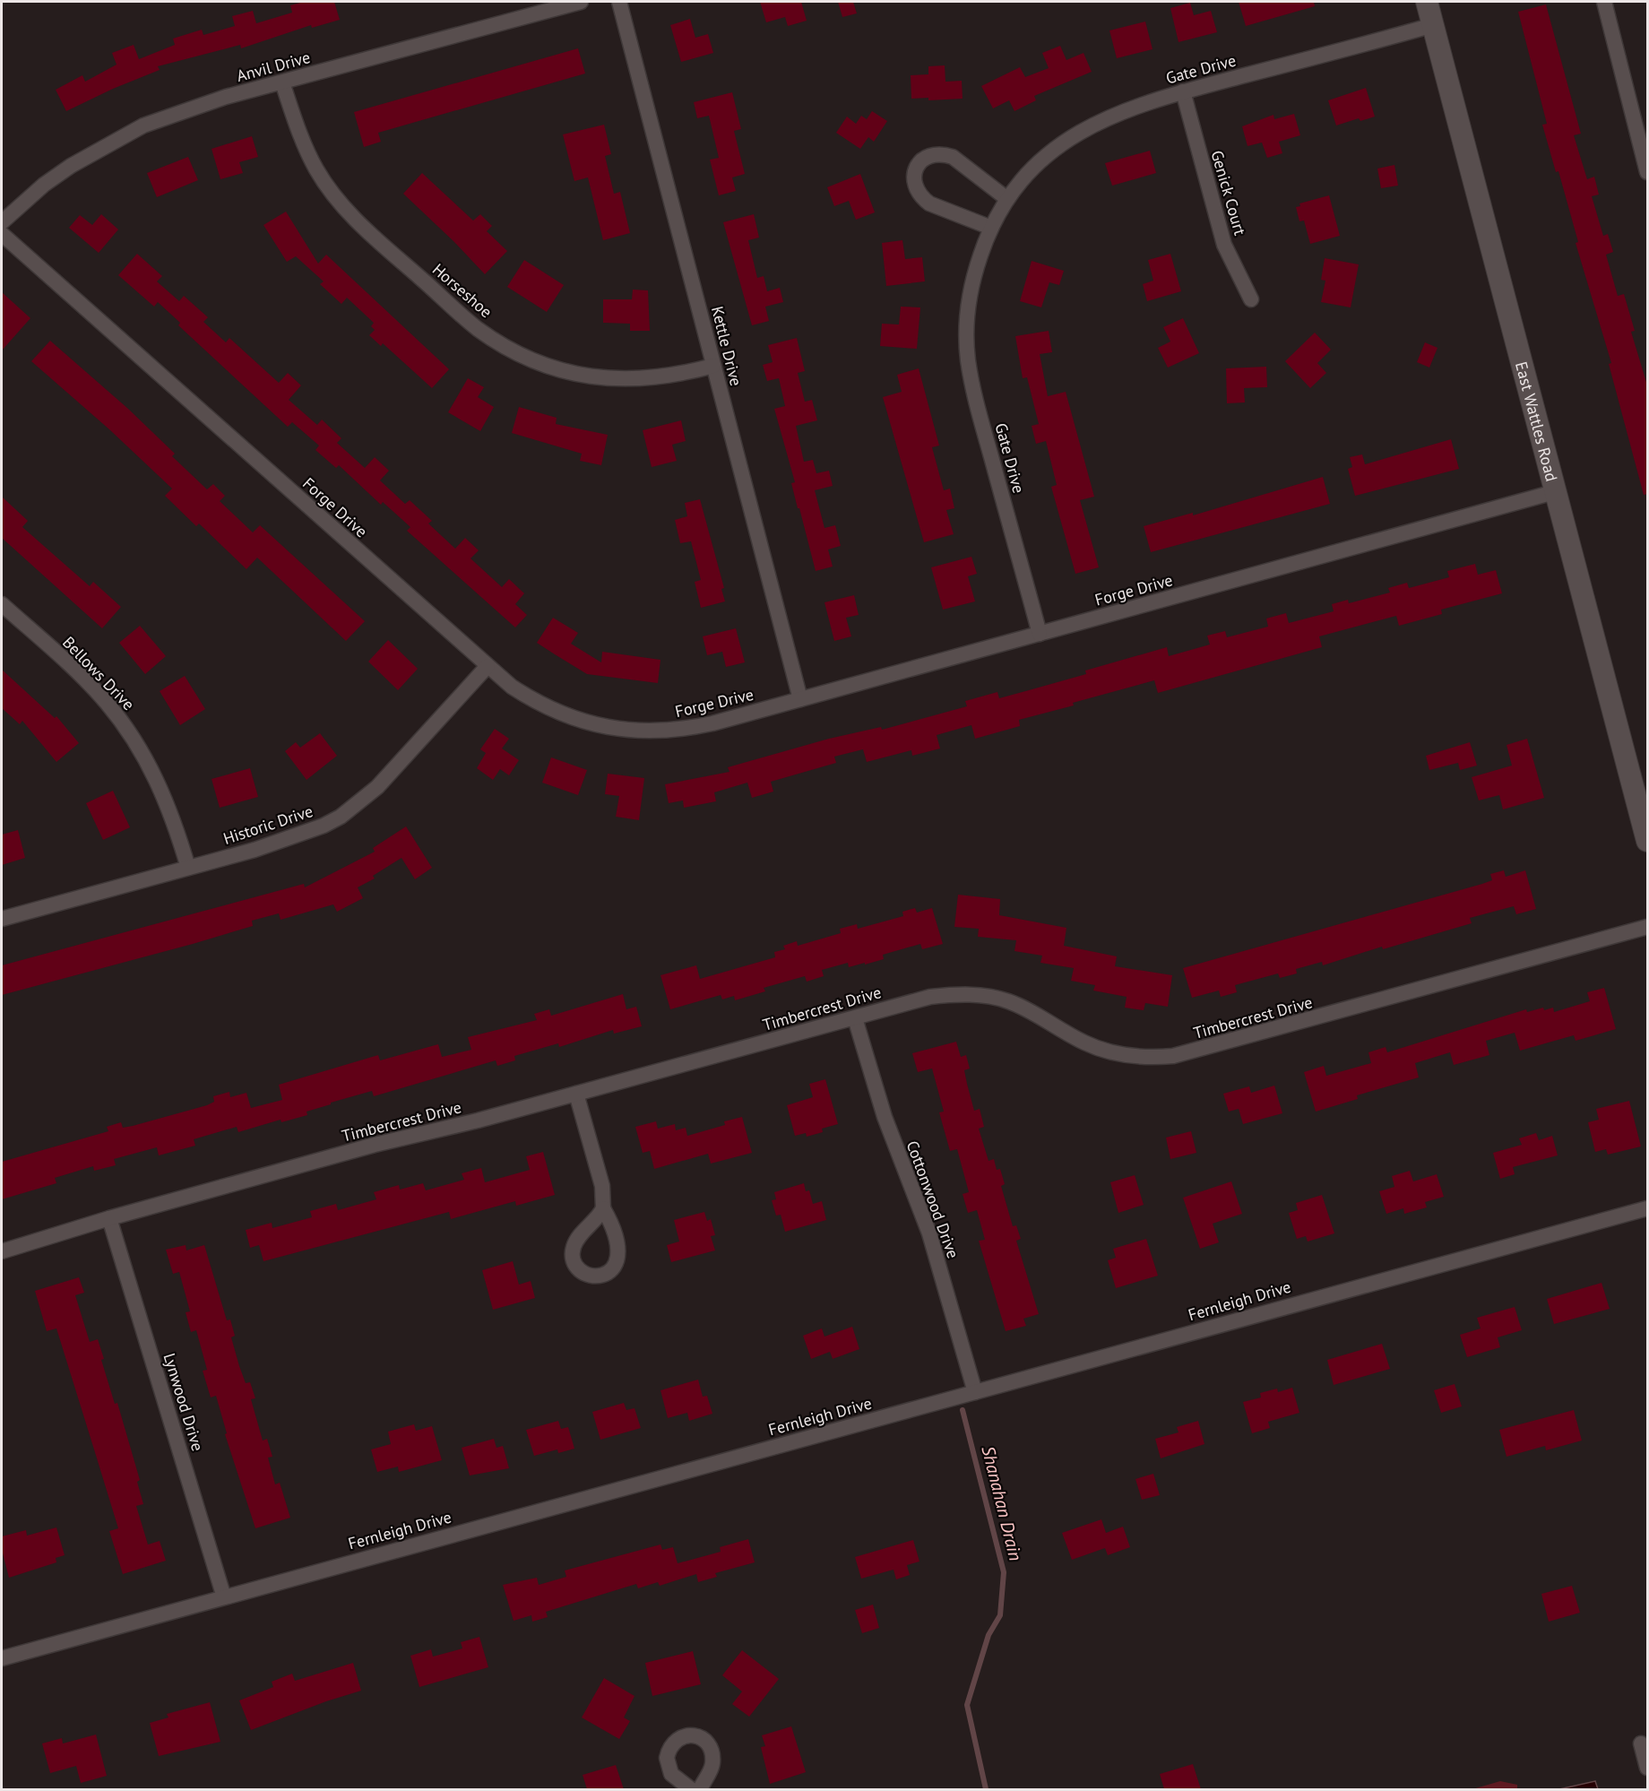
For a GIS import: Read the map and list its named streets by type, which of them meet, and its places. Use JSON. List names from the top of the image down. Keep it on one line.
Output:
{"streets":{"main road":["East Wattles Road"],"street":["Anvil Drive","Gate Drive","Genick Court","Horseshoe","Kettle Drive","Forge Drive","Bellows Drive","Historic Drive","Timbercrest Drive","Cottonwood Drive","Fernleigh Drive","Lynwood Drive"]},"crossings":[["Anvil Drive","Horseshoe"],["Gate Drive","Genick Court"],["Gate Drive","East Wattles Road"],["Gate Drive","Forge Drive"],["Horseshoe","Kettle Drive"],["Kettle Drive","Forge Drive"],["East Wattles Road","Forge Drive"],["Forge Drive","Historic Drive"],["Bellows Drive","Historic Drive"],["Timbercrest Drive","Cottonwood Drive"],["Timbercrest Drive","Lynwood Drive"],["Cottonwood Drive","Fernleigh Drive"],["Fernleigh Drive","Lynwood Drive"]],"water":["Shanahan Drain"]}
